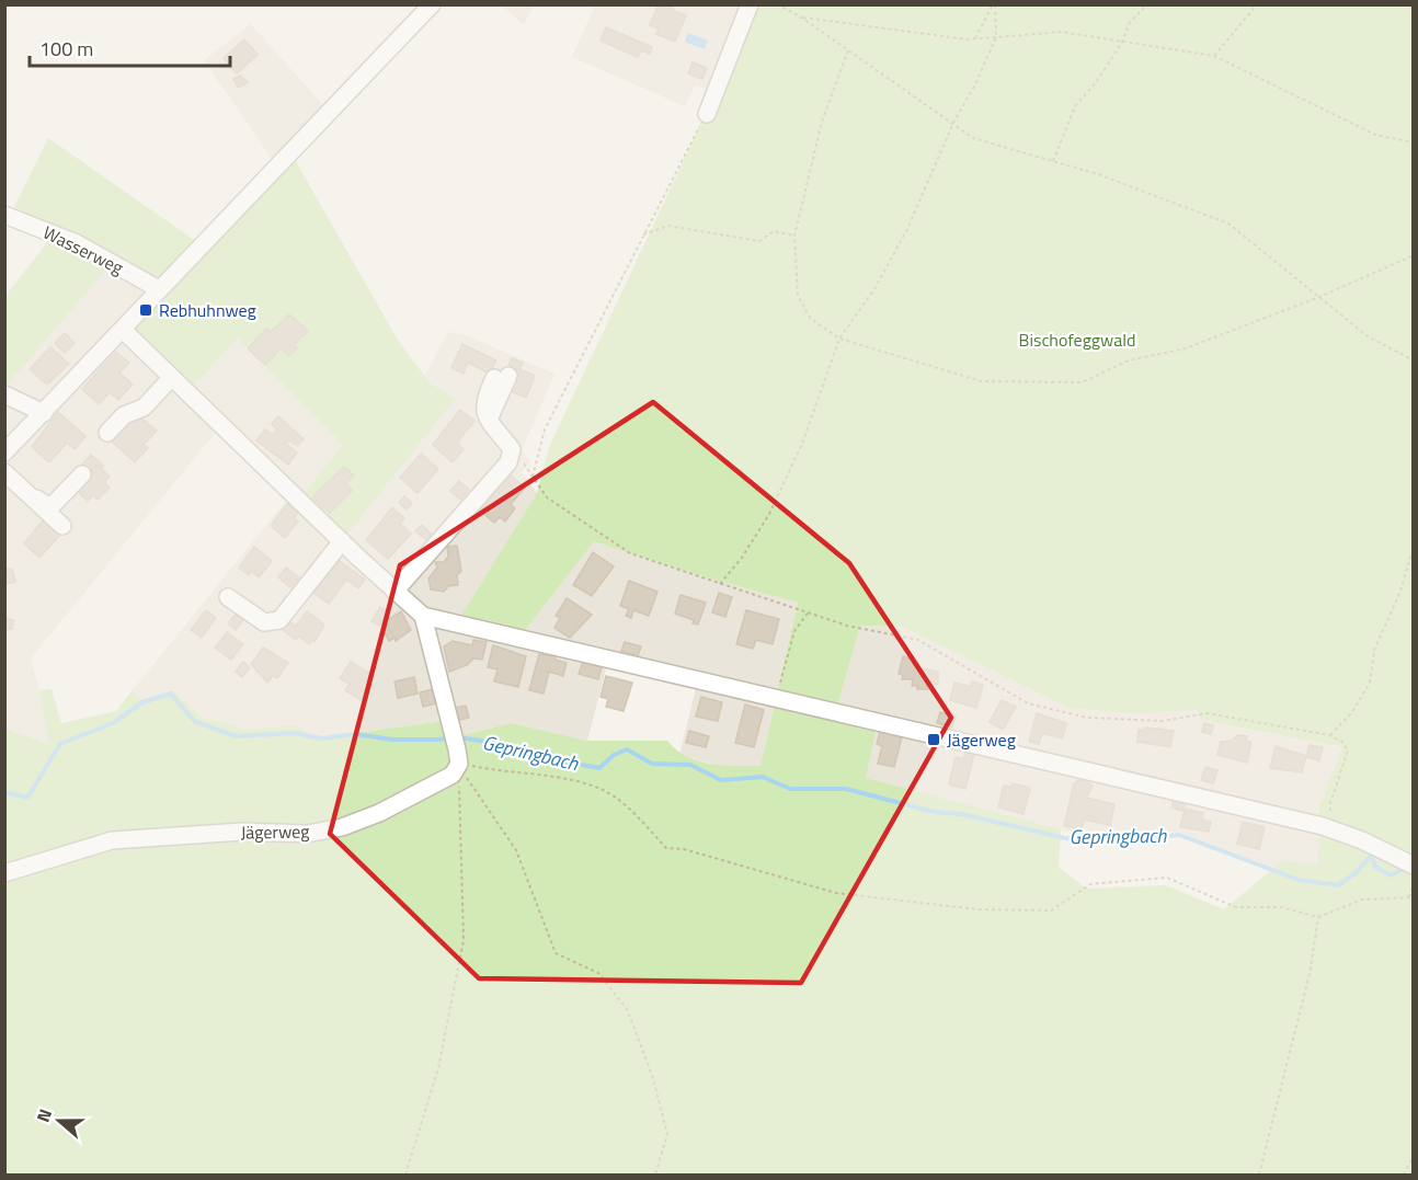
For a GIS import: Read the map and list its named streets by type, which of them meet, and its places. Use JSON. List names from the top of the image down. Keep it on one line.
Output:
{"streets":{"street":["Wasserweg","Jägerweg"]},"water":["Gepringbach"],"parks":["Bischofeggwald"],"places":{"transit":["Rebhuhnweg","Jägerweg"]},"scale_bar":"100 m","north":"left"}
